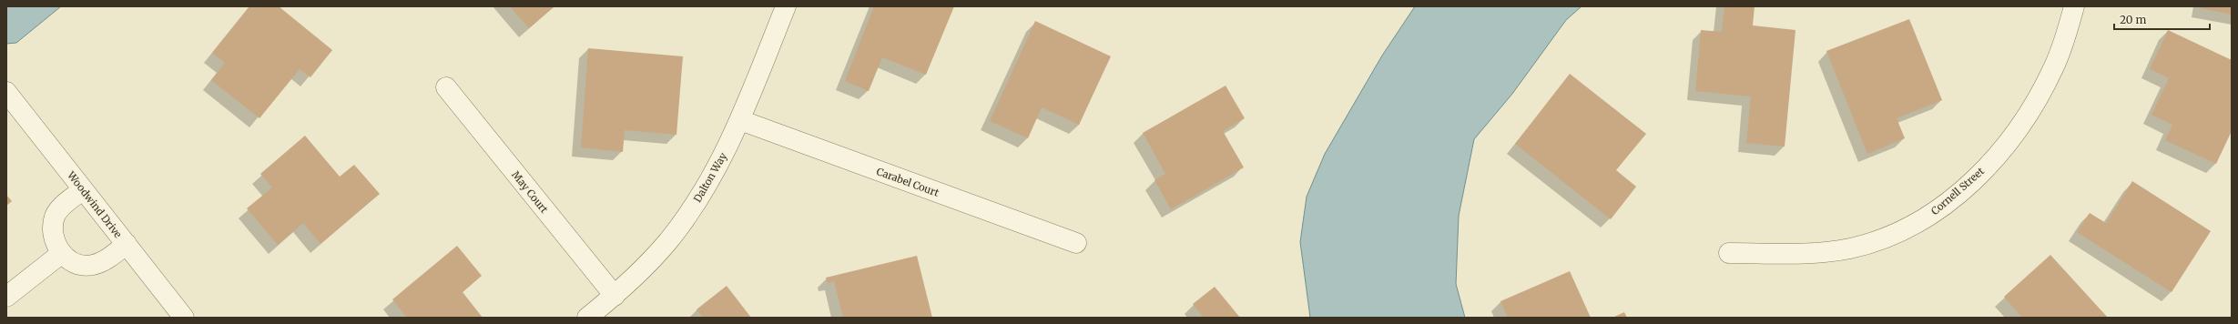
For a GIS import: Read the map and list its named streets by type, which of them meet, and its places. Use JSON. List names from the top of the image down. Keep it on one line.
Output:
{"streets":{"street":["Dalton Way","Carabel Court","Cornell Street","May Court","Woodwind Drive"]},"crossings":[["Dalton Way","Carabel Court"],["Dalton Way","May Court"]],"scale_bar":"20 m"}
